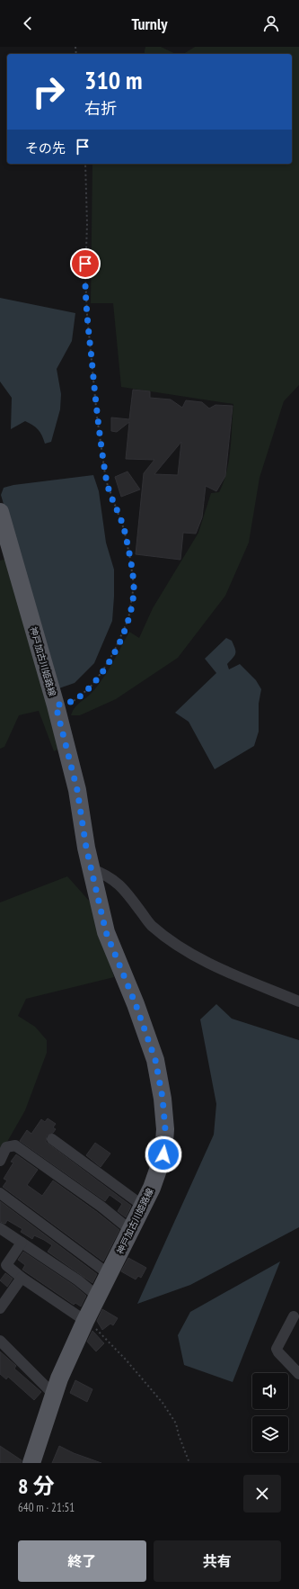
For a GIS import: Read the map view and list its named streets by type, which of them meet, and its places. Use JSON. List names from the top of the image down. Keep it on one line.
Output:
{"streets":{"main road":["神戸加古川姫路線"]},"page":{"header":"Turnly","turn":["310 m","右折"],"then":"その先","heading":["8 分","640 m · 21:51"],"buttons":["終了","共有"]}}
